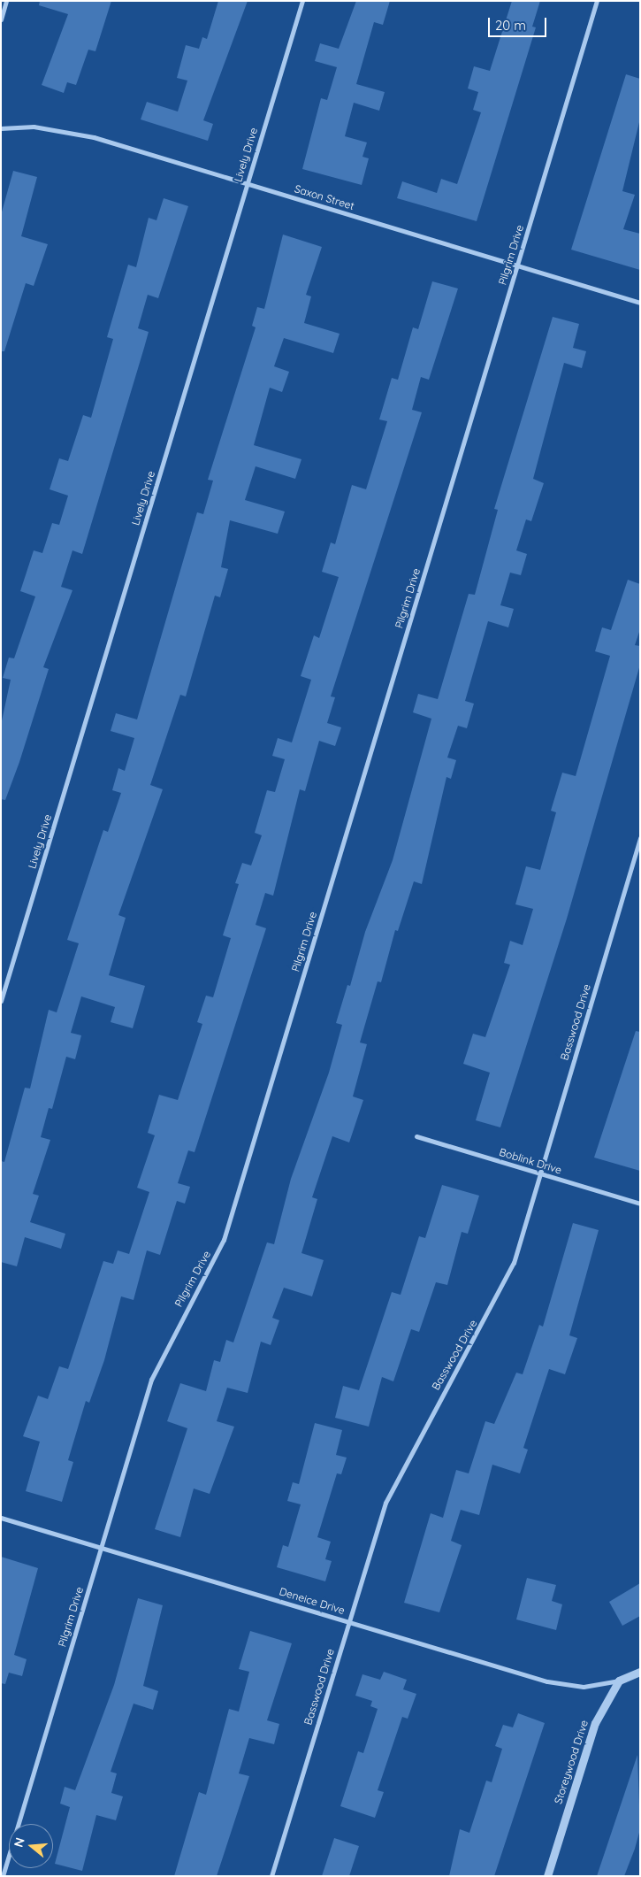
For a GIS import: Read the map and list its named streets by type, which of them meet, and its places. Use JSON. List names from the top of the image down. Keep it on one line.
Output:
{"streets":{"street":["Lively Drive","Saxon Street","Pilgrim Drive","Basswood Drive","Boblink Drive","Deneice Drive","Storeywood Drive"]},"crossings":[["Lively Drive","Saxon Street"],["Saxon Street","Pilgrim Drive"],["Pilgrim Drive","Deneice Drive"],["Basswood Drive","Boblink Drive"],["Basswood Drive","Deneice Drive"],["Deneice Drive","Storeywood Drive"]],"scale_bar":"20 m","north":"left"}
